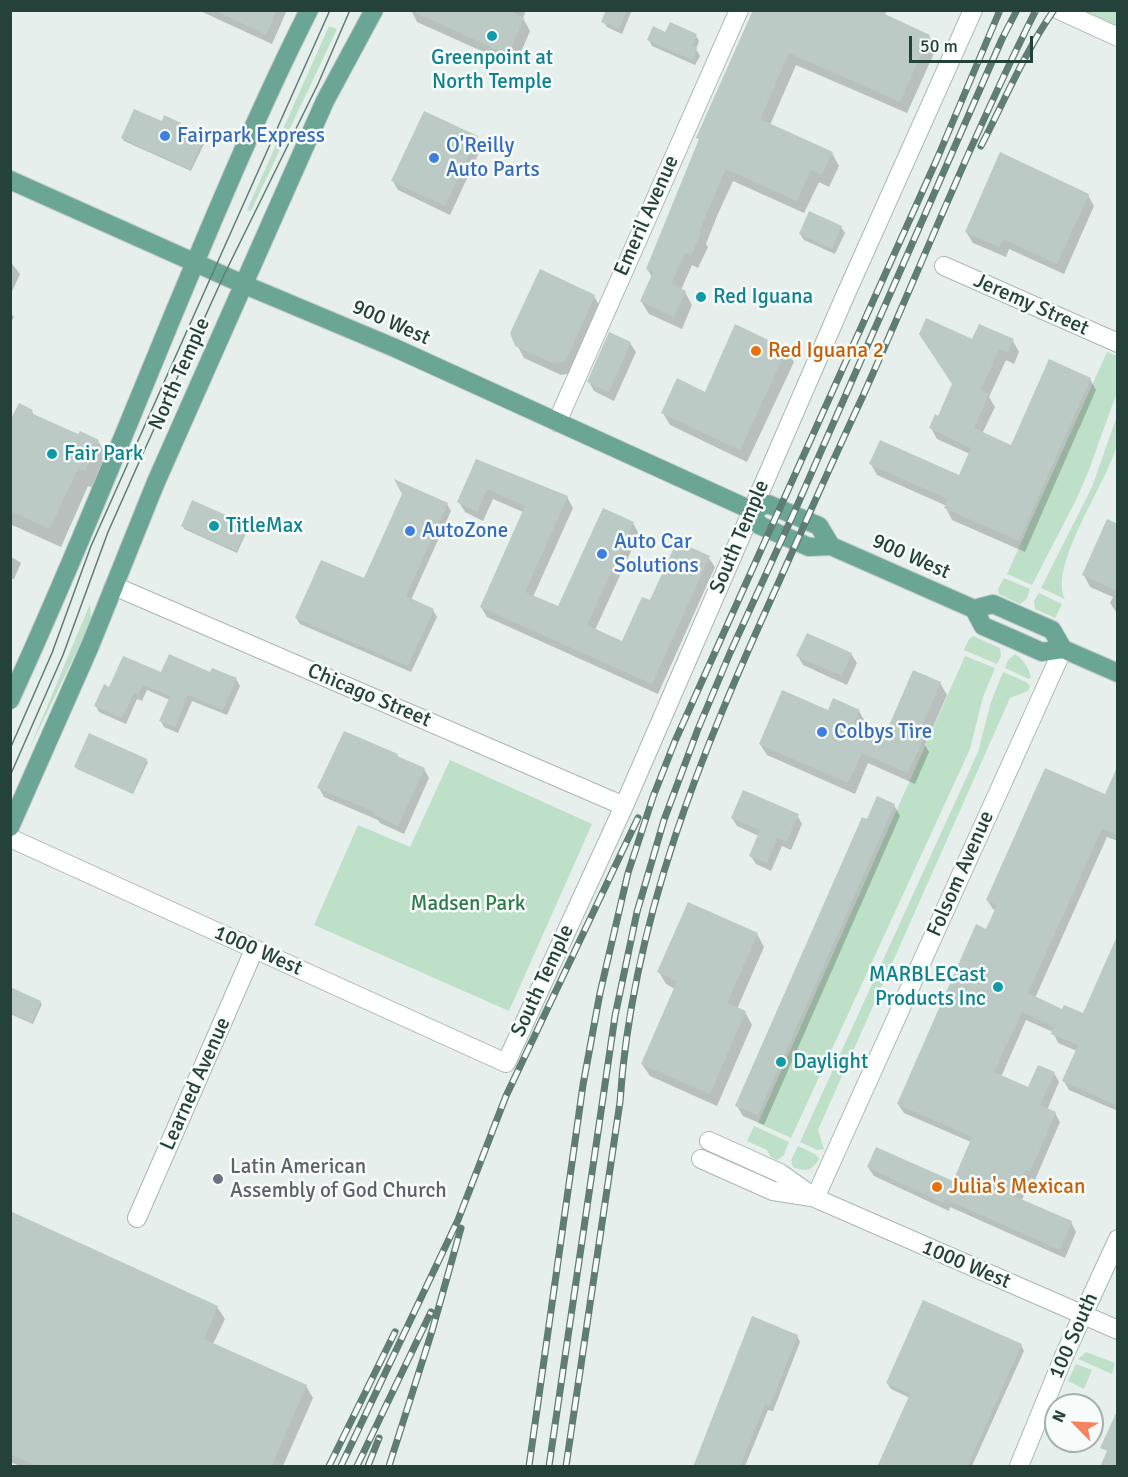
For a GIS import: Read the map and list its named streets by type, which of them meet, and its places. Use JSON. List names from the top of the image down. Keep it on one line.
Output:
{"streets":{"main road":["900 West","North Temple"],"street":["Emeril Avenue","Jeremy Street","South Temple","Chicago Street","Folsom Avenue","1000 West","Learned Avenue","100 South"]},"crossings":[["Emeril Avenue","900 West"],["900 West","North Temple"],["900 West","South Temple"],["900 West","Folsom Avenue"],["North Temple","Chicago Street"],["South Temple","Chicago Street"],["South Temple","1000 West"],["Folsom Avenue","1000 West"],["1000 West","Learned Avenue"],["1000 West","100 South"]],"parks":["Madsen Park"],"places":["Greenpoint at North Temple","Fairpark Express","O'Reilly Auto Parts","Red Iguana","Red Iguana 2","Fair Park","TitleMax","AutoZone","Auto Car Solutions","Colbys Tire","MARBLECast Products Inc","Daylight","Latin American Assembly of God Church","Julia's Mexican"],"scale_bar":"50 m","north":"top left"}
